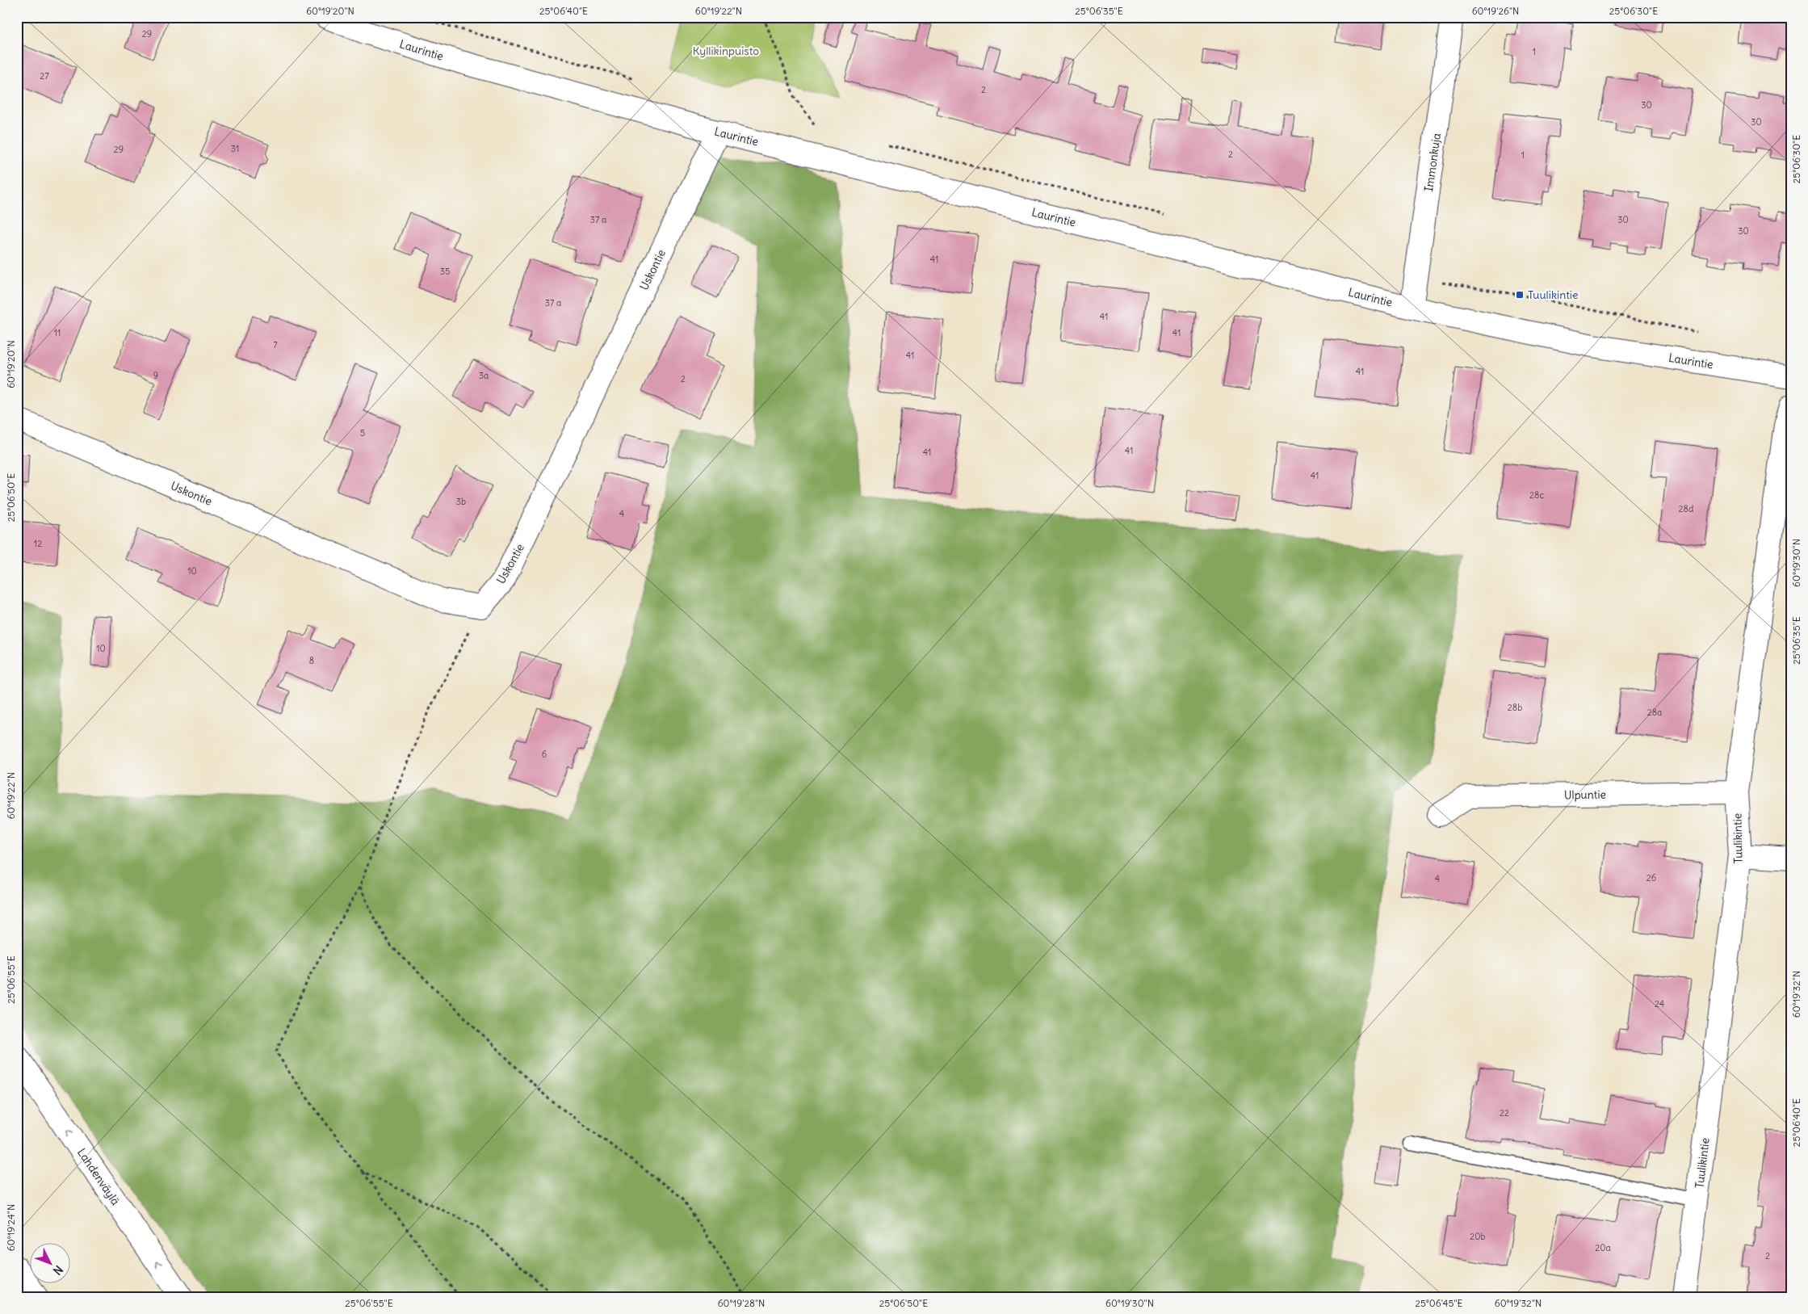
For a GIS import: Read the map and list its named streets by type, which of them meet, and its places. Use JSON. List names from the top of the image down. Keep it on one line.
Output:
{"streets":{"main road":["Laurintie","Immonkuja","Uskontie","Ulpuntie","Tuulikintie","Lahdenväylä"]},"crossings":[["Laurintie","Immonkuja"],["Laurintie","Uskontie"],["Ulpuntie","Tuulikintie"]],"one_way":["Lahdenväylä"],"parks":["Kyllikinpuisto"],"places":{"transit":["Tuulikintie"]},"house_numbers":["29","1","27","2","30","30","31","29","2","1","37 a","30","30","41","35","37 a","41","11","41","7","41","41","9","3a","2","5","41","41","41","28c","3b","28d","4","12","10","10","8","28b","28a","6","26","4","24","22","20b","20a","2"],"north":"bottom right","coordinates":["60°19'20\"N","25°06'40\"E","60°19'22\"N","25°06'35\"E","60°19'26\"N","25°06'30\"E","25°06'50\"E","60°19'30\"N","25°06'55\"E","60°19'32\"N","60°19'24\"N","60°19'28\"N","25°06'45\"E"]}
